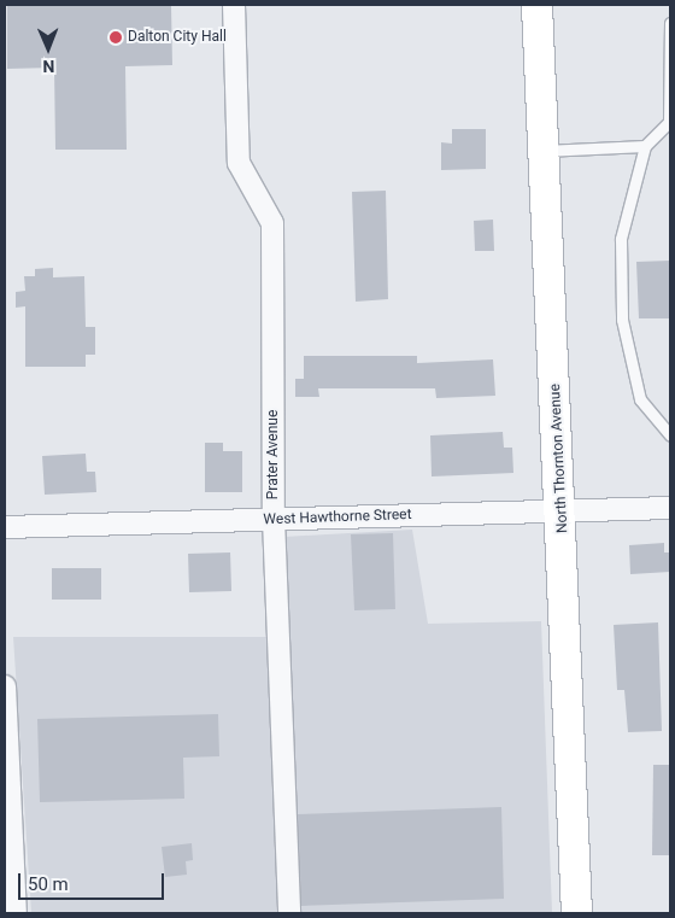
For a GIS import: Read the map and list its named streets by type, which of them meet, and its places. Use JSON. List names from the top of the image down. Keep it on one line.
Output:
{"streets":{"main road":["North Thornton Avenue"],"street":["Prater Avenue","West Hawthorne Street"]},"crossings":[["Prater Avenue","West Hawthorne Street"],["North Thornton Avenue","West Hawthorne Street"]],"places":["Dalton City Hall"],"scale_bar":"50 m","north":"bottom"}
